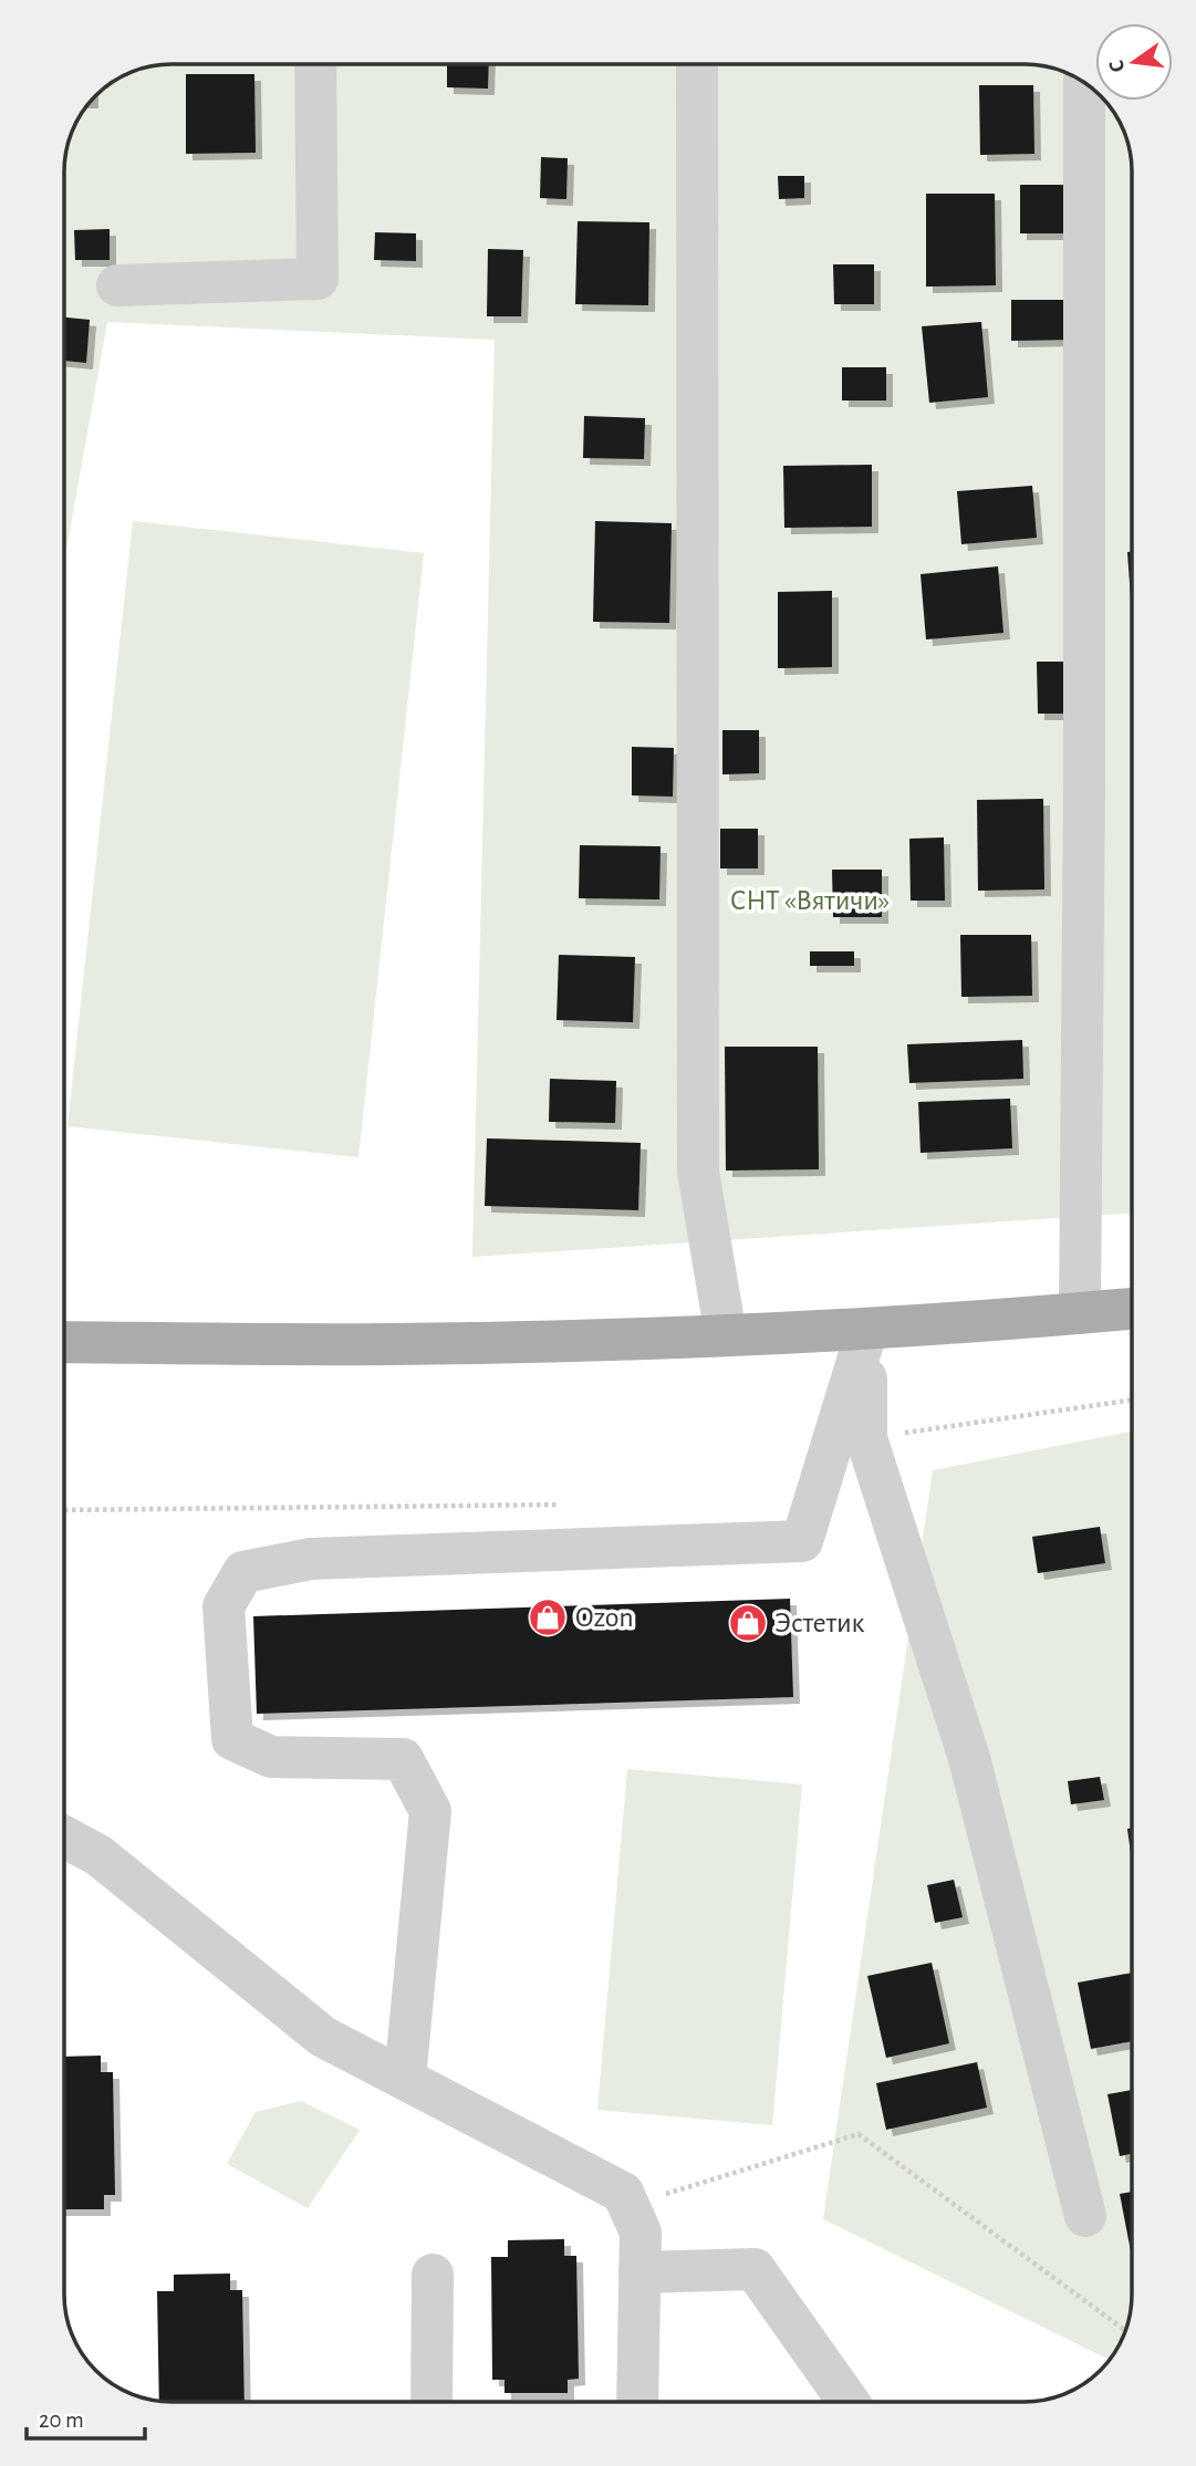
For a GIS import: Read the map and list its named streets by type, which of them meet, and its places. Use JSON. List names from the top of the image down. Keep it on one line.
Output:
{"parks":["СНТ «Вятичи»"],"places":{"shop":["Ozon","Эстетик"]},"scale_bar":"20 m","north":"left"}
